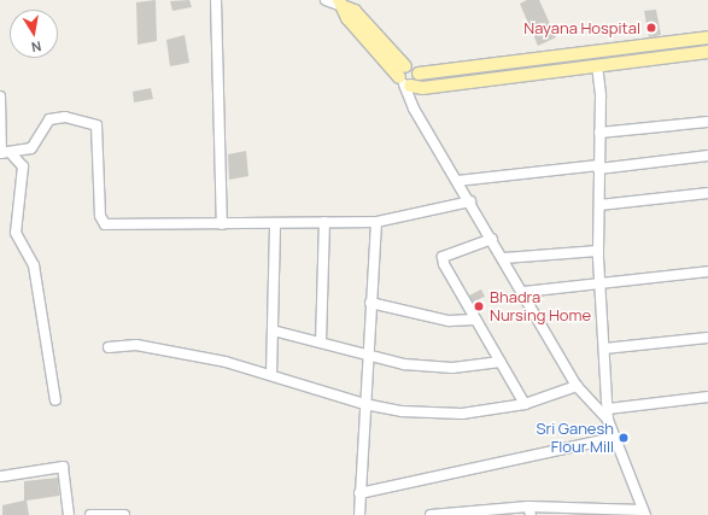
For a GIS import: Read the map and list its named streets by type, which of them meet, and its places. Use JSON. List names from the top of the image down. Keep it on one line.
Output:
{"places":["Nayana Hospital","Bhadra Nursing Home","Sri Ganesh Flour Mill"],"north":"bottom"}
